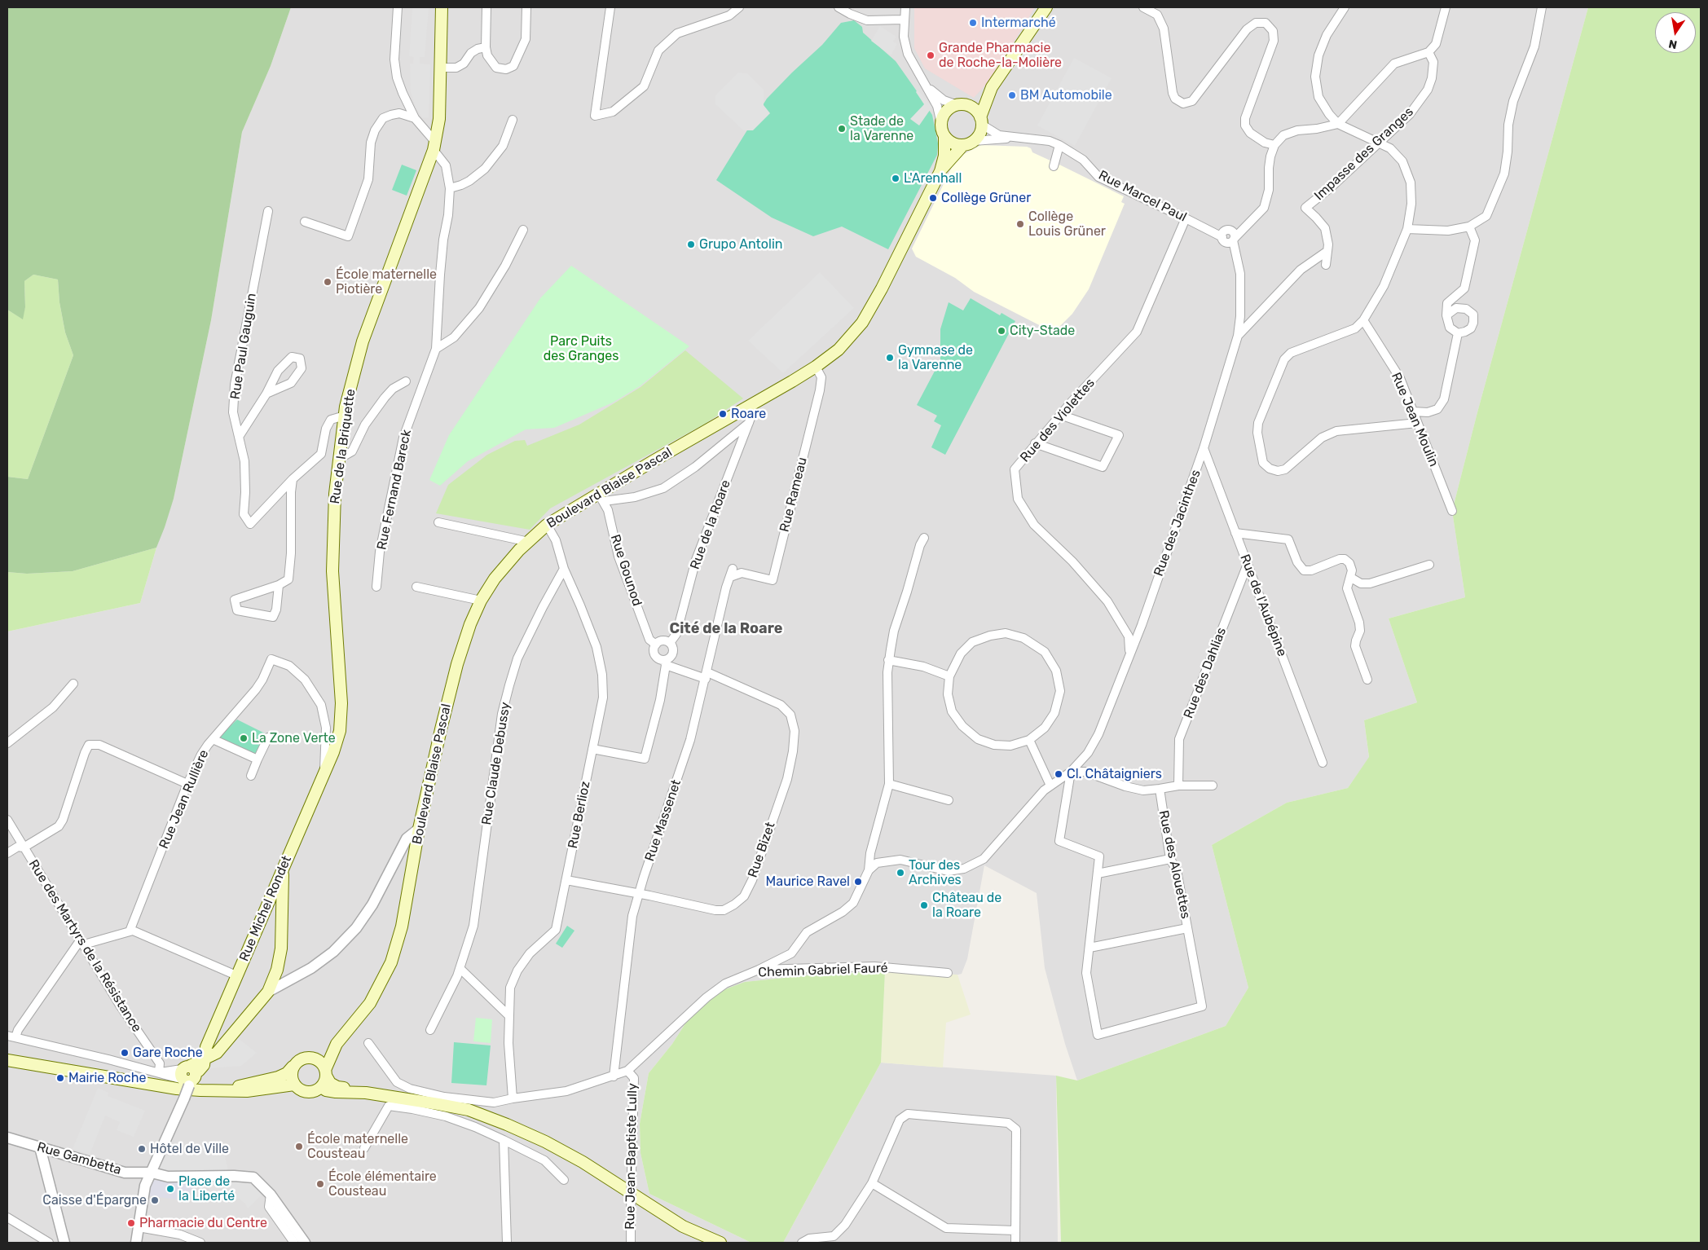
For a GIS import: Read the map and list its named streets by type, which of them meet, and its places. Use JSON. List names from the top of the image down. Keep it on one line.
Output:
{"streets":{"main road":["Rue de la Briquette","Boulevard Blaise Pascal","Rue Michel Rondet"],"street":["Impasse des Granges","Rue Marcel Paul","Rue Paul Gauguin","Rue Jean Moulin","Rue des Violettes","Rue Fernand Bareck","Rue Rameau","Rue des Jacinthes","Rue de la Roare","Rue Gounod","Rue de l'Aubépine","Rue des Dahlias","Rue Claude Debussy","Rue Jean Rullière","Rue Berlioz","Rue Massenet","Rue Bizet","Rue des Alouettes","Rue des Martyrs de la Résistance","Chemin Gabriel Fauré","Rue Jean-Baptiste Lully","Rue Gambetta"]},"crossings":[["Rue Marcel Paul","Rue des Violettes"],["Rue Marcel Paul","Boulevard Blaise Pascal"],["Rue Marcel Paul","Rue des Jacinthes"],["Rue Paul Gauguin","Rue de la Briquette"],["Rue des Violettes","Rue des Jacinthes"],["Rue de la Briquette","Rue Fernand Bareck"],["Rue de la Briquette","Rue Jean Rullière"],["Rue de la Briquette","Rue Michel Rondet"],["Boulevard Blaise Pascal","Rue Rameau"],["Boulevard Blaise Pascal","Rue de la Roare"],["Boulevard Blaise Pascal","Rue Gounod"],["Boulevard Blaise Pascal","Rue Berlioz"],["Rue Rameau","Rue Massenet"],["Rue des Jacinthes","Rue de l'Aubépine"],["Rue de la Roare","Rue Gounod"],["Rue de la Roare","Rue Berlioz"],["Rue de la Roare","Rue Bizet"],["Rue Gounod","Rue Bizet"],["Rue de l'Aubépine","Rue des Dahlias"],["Rue Claude Debussy","Rue Berlioz"],["Rue Jean Rullière","Rue Michel Rondet"],["Rue Berlioz","Rue Bizet"],["Rue Berlioz","Chemin Gabriel Fauré"],["Rue Massenet","Rue Bizet"],["Rue Massenet","Chemin Gabriel Fauré"],["Chemin Gabriel Fauré","Rue Jean-Baptiste Lully"]],"districts":["Cité de la Roare"],"parks":["Parc Puits des Granges"],"places":["Intermarché","Grande Pharmacie de Roche-la-Molière","BM Automobile","Stade de la Varenne","L'Arenhall","Collège Grüner","Collège Louis Grüner","Grupo Antolin","École maternelle Piotière","City-Stade","Gymnase de la Varenne","Roare","La Zone Verte","Cl. Châtaigniers","Tour des Archives","Maurice Ravel","Château de la Roare","Gare Roche","Mairie Roche","École maternelle Cousteau","Hôtel de Ville","École élémentaire Cousteau","Place de la Liberté","Caisse d'Épargne","Pharmacie du Centre"],"north":"bottom"}
